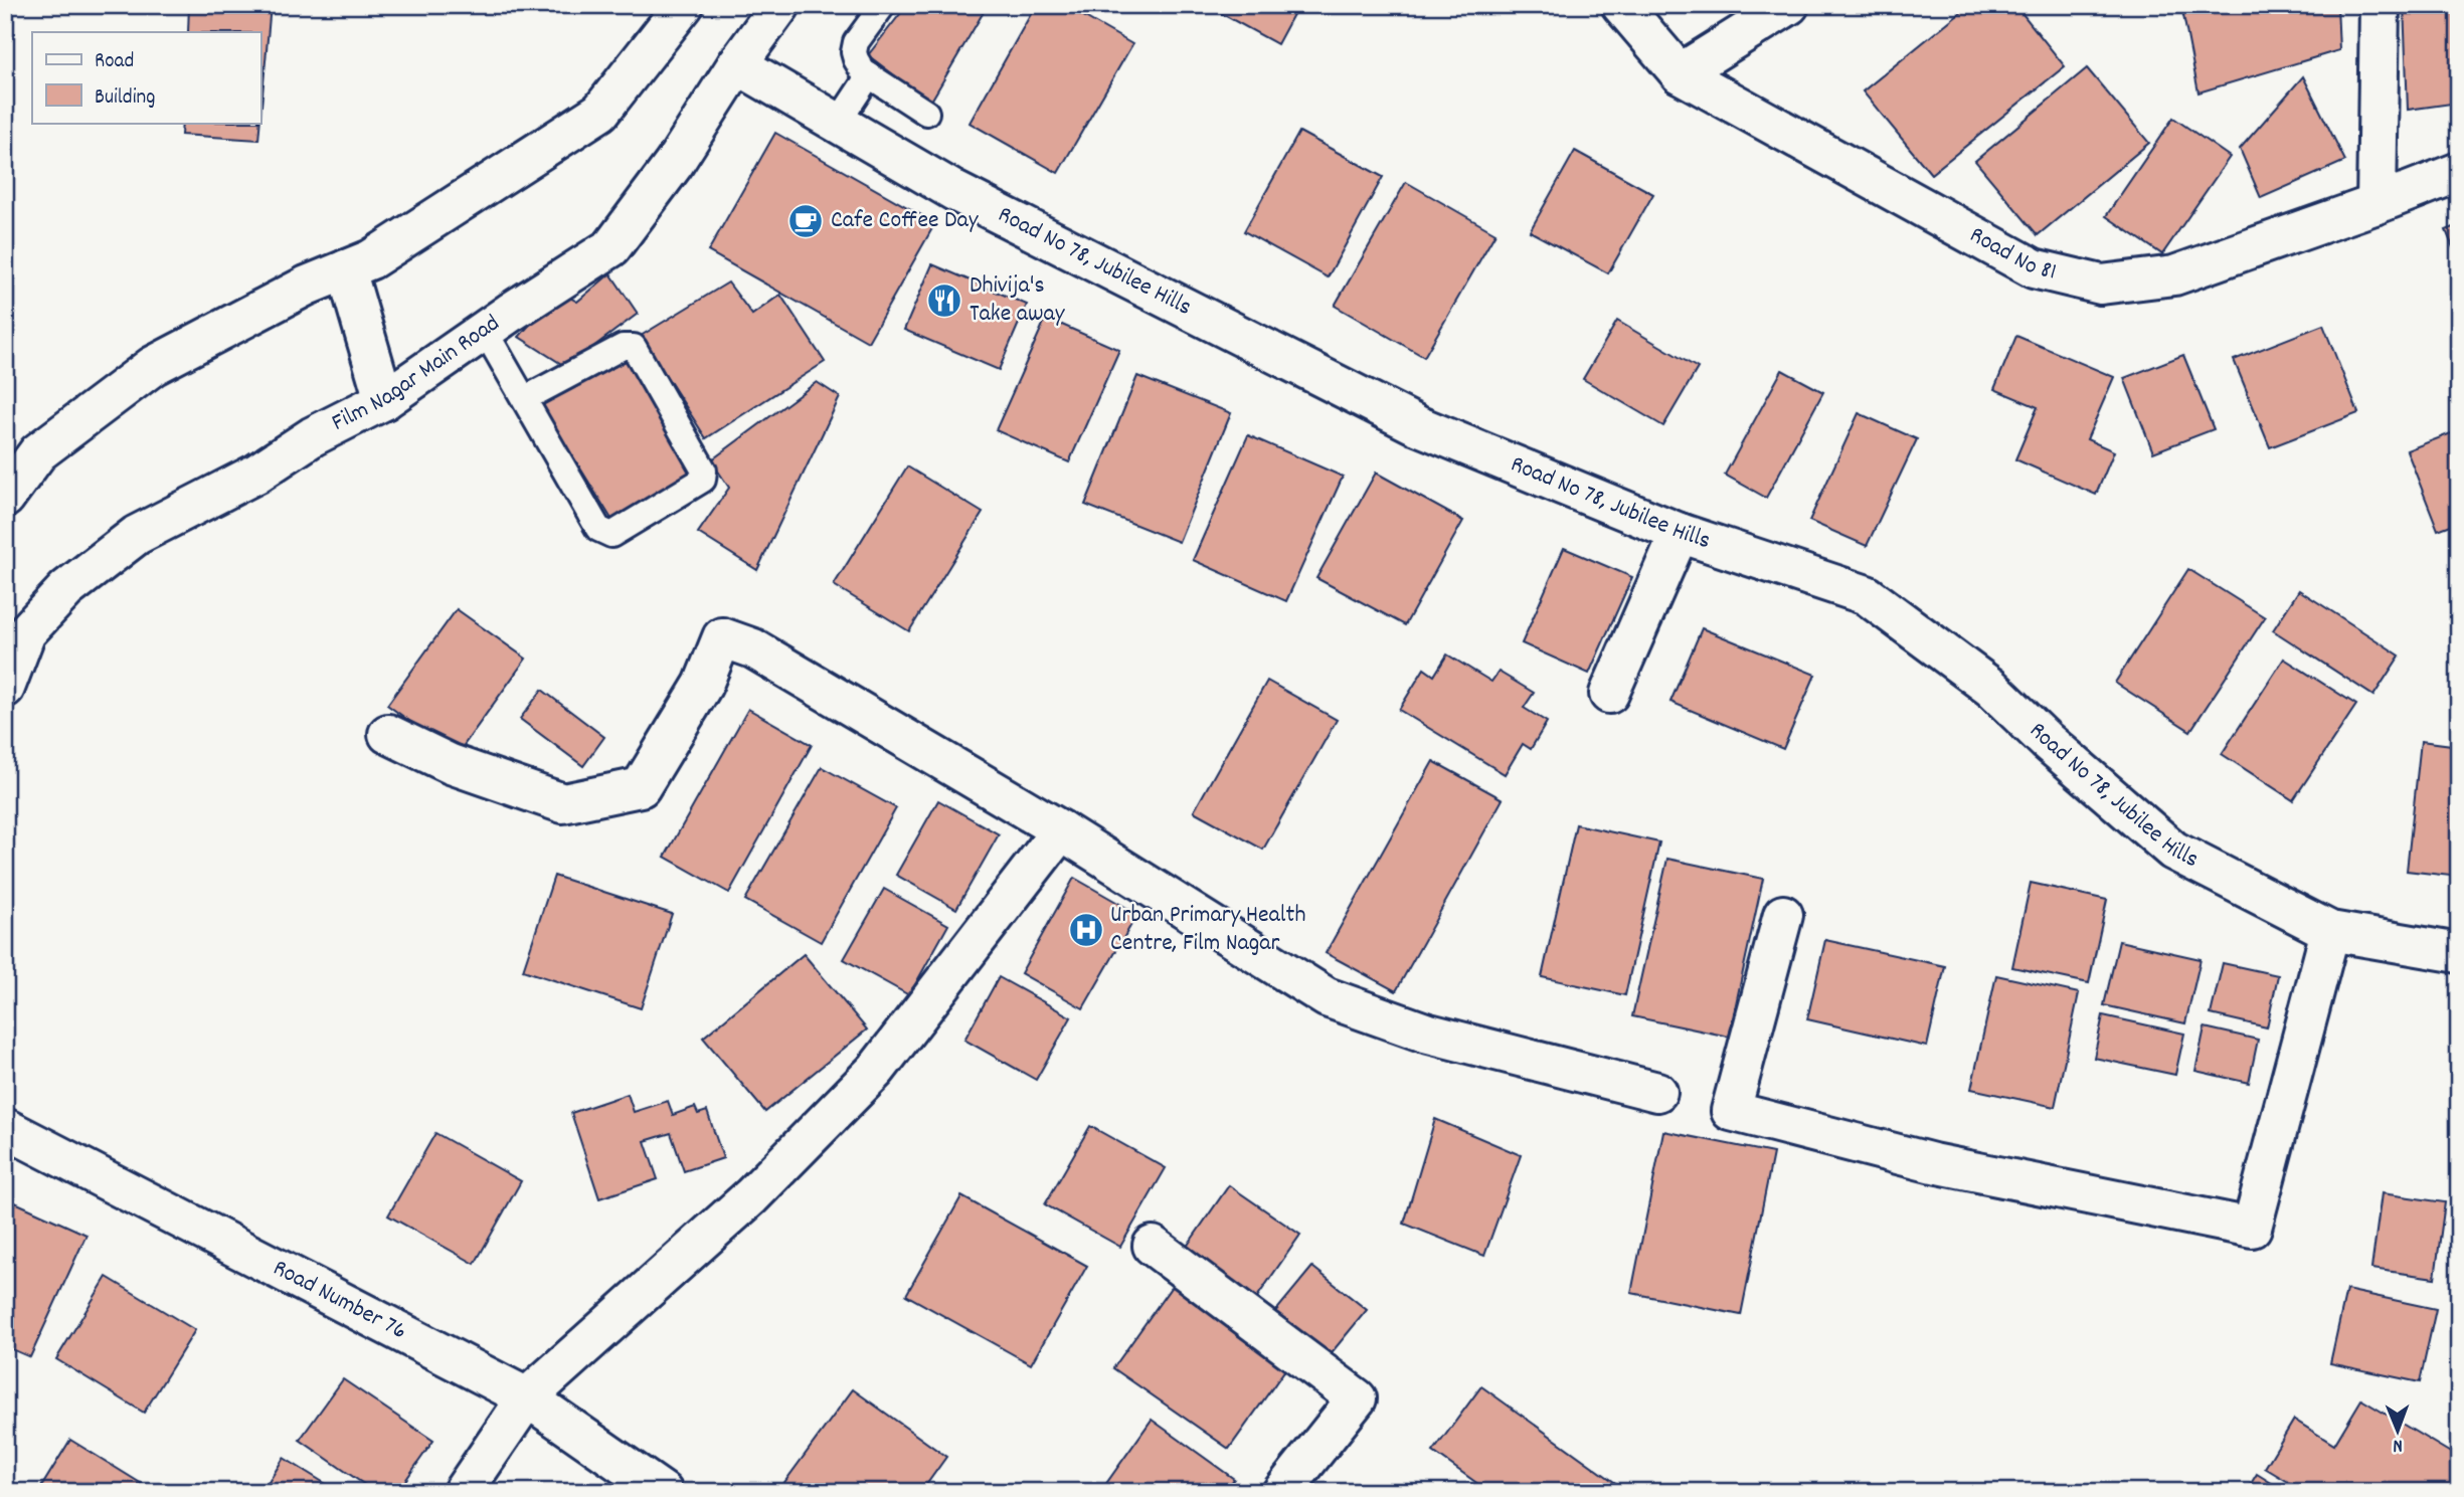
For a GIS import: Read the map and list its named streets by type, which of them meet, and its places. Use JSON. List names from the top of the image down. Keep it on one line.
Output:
{"streets":{"street":["Road No 81","Road No 78, Jubilee Hills","Film Nagar Main Road","Road Number 76"]},"crossings":[["Road No 78, Jubilee Hills","Film Nagar Main Road"]],"places":{"cafe":["Cafe Coffee Day"],"restaurant":["Dhivija's Take away"],"hospital":["Urban Primary Health Centre, Film Nagar"]},"legend":["Road","Building"],"north":"bottom"}
